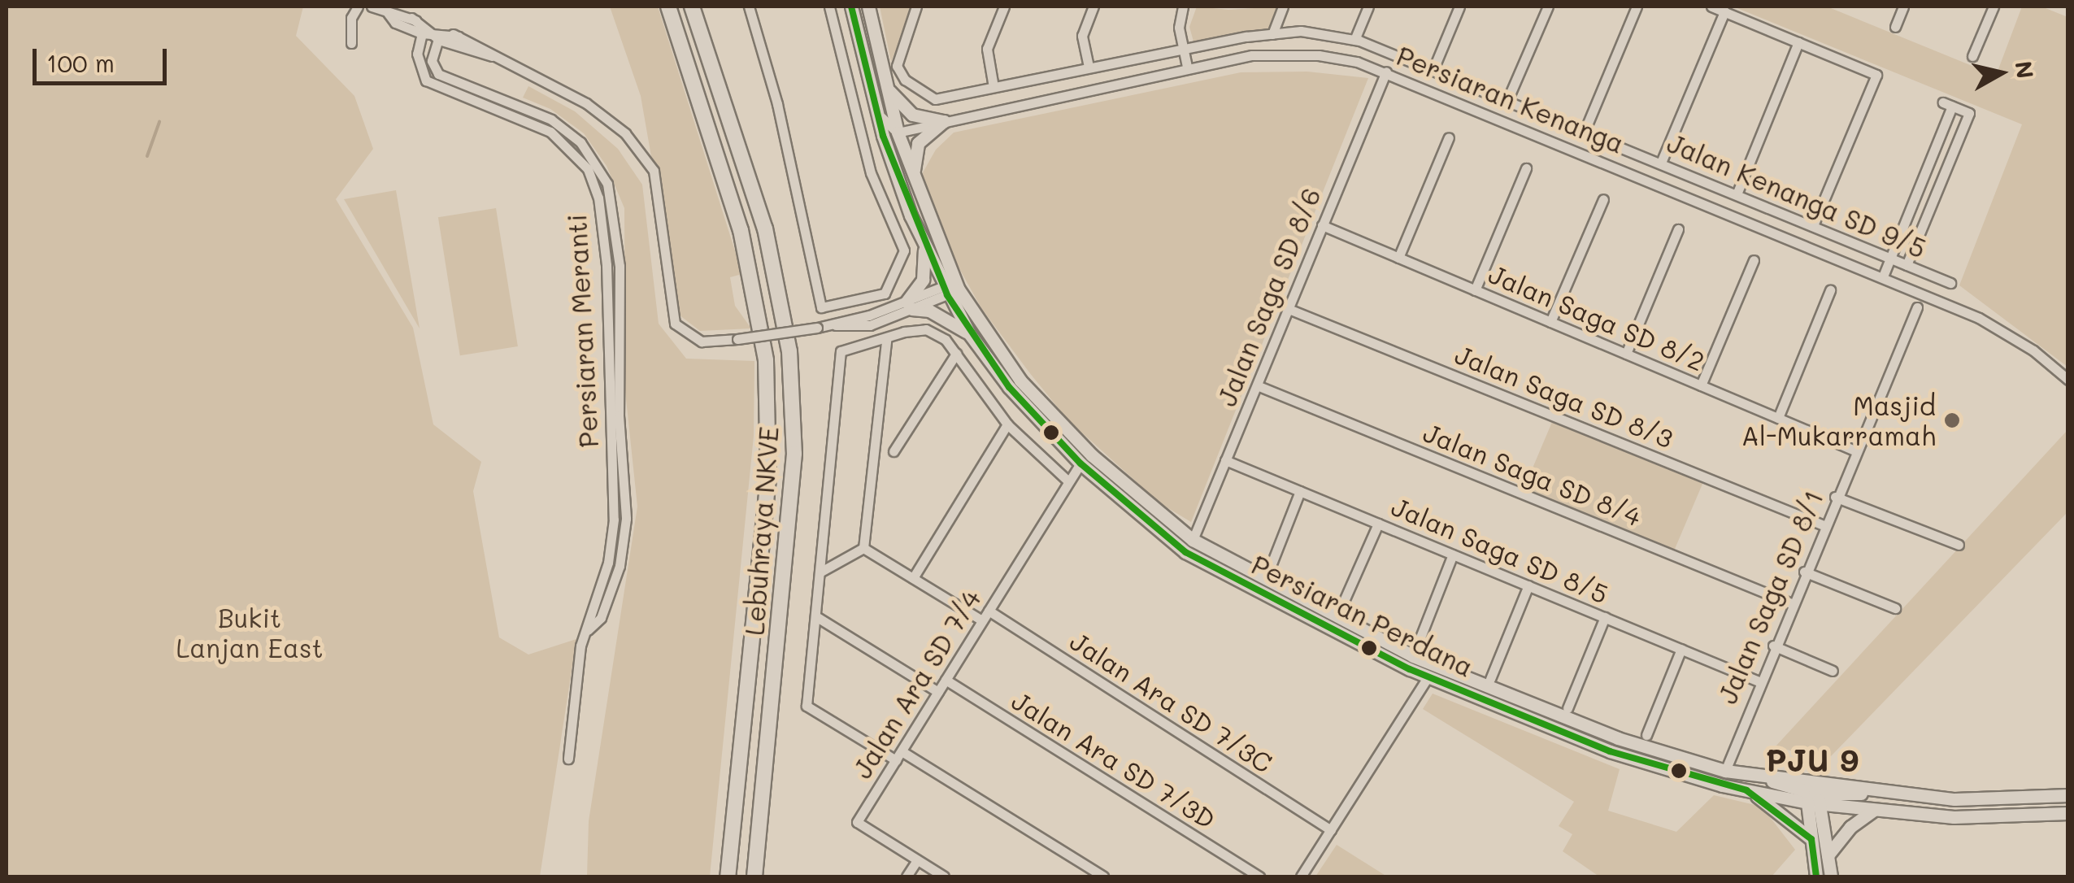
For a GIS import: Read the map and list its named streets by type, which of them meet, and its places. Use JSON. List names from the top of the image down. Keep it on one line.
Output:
{"streets":{"highway":["Lebuhraya NKVE"],"main road":["Persiaran Perdana"],"street":["Persiaran Kenanga","Jalan Kenanga SD 9/5","Jalan Saga SD 8/6","Jalan Saga SD 8/2","Persiaran Meranti","Jalan Saga SD 8/3","Jalan Saga SD 8/4","Jalan Saga SD 8/5","Jalan Saga SD 8/1","Jalan Ara SD 7/4","Jalan Ara SD 7/3C","Jalan Ara SD 7/3D"]},"crossings":[["Persiaran Kenanga","Jalan Saga SD 8/6"],["Persiaran Kenanga","Persiaran Perdana"],["Jalan Saga SD 8/6","Jalan Saga SD 8/2"],["Jalan Saga SD 8/6","Jalan Saga SD 8/3"],["Jalan Saga SD 8/6","Jalan Saga SD 8/4"],["Jalan Saga SD 8/6","Jalan Saga SD 8/5"],["Jalan Saga SD 8/6","Persiaran Perdana"],["Jalan Saga SD 8/2","Jalan Saga SD 8/1"],["Jalan Saga SD 8/3","Jalan Saga SD 8/1"],["Jalan Saga SD 8/4","Jalan Saga SD 8/1"],["Jalan Saga SD 8/5","Jalan Saga SD 8/1"],["Jalan Saga SD 8/1","Persiaran Perdana"],["Persiaran Perdana","Jalan Ara SD 7/4"],["Jalan Ara SD 7/4","Jalan Ara SD 7/3C"],["Jalan Ara SD 7/4","Jalan Ara SD 7/3D"]],"districts":["PJU 9"],"parks":["Bukit Lanjan East"],"places":["Masjid Al-Mukarramah"],"scale_bar":"100 m","north":"right"}
